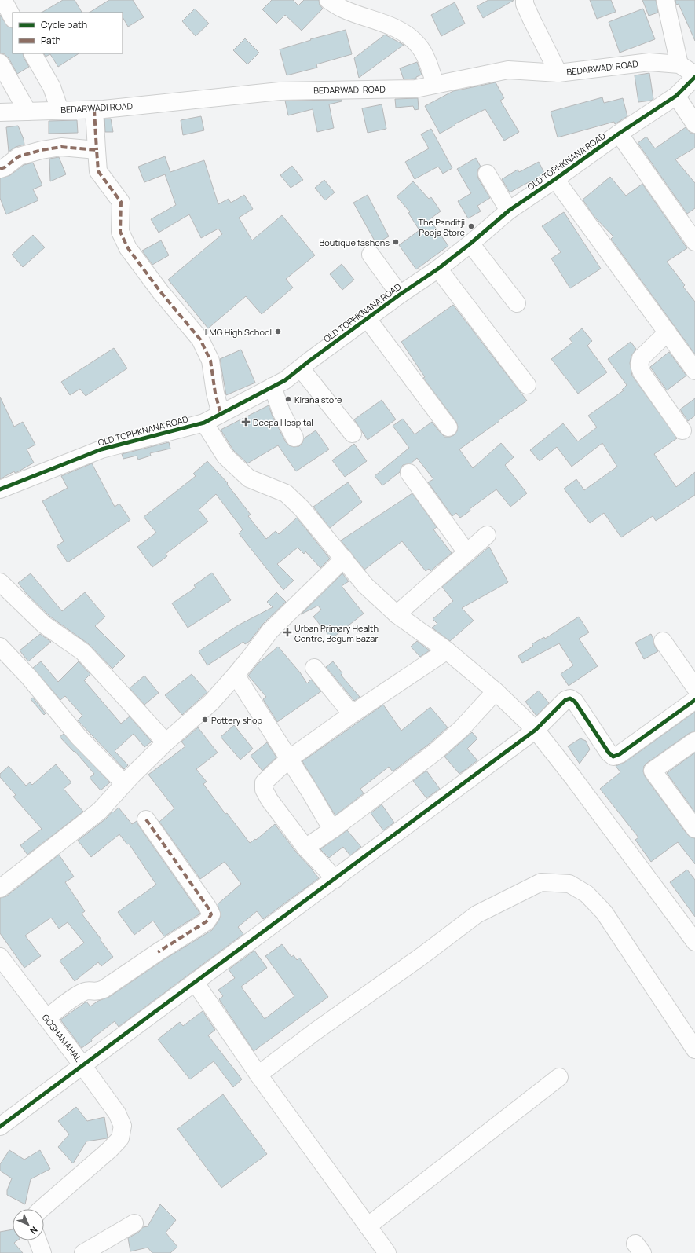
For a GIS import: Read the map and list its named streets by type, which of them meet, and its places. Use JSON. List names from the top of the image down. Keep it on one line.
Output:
{"streets":{"street":["BEDARWADI ROAD","OLD TOPHKNANA ROAD","GOSHAMAHAL"]},"places":{"other":["The Panditji Pooja Store","Boutique fashons","LMG High School","Kirana store","Pottery shop"],"health":["Deepa Hospital","Urban Primary Health Centre, Begum Bazar"]},"legend":["Cycle path","Path"],"north":"bottom right"}
